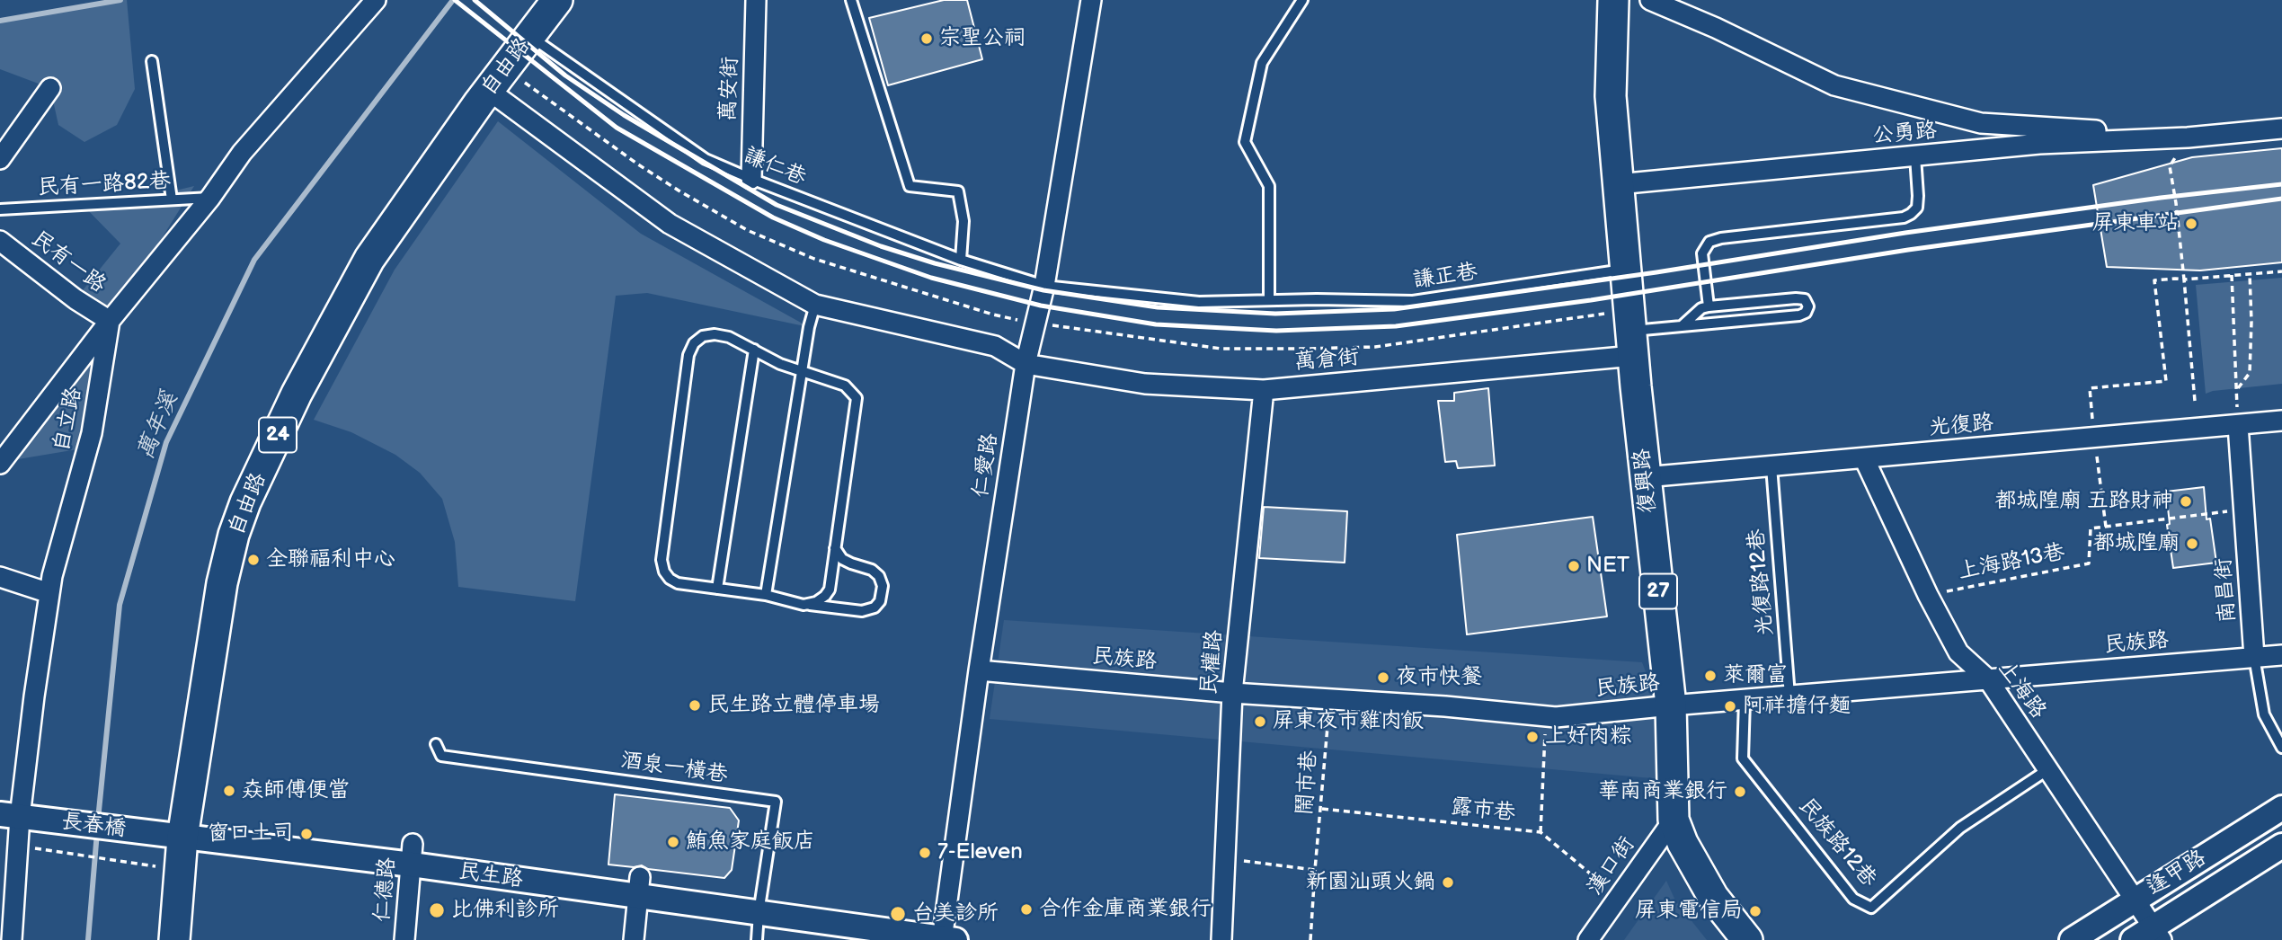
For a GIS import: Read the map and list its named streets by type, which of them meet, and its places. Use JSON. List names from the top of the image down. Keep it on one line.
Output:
{"streets":{"main road":["自由路","24","復興路","27"],"street":["萬安街","公勇路","民有一路","萬倉街","自立路","光復路","仁愛路","南昌街","民族路","民權路","上海路","長春橋","漢口街","逢甲路","民生路","仁德路"],"lane":["謙仁巷","民有一路82巷","謙正巷","光復路12巷","酒泉一橫巷","民族路12巷"],"path":["上海路13巷","鬧市巷","露市巷"]},"crossings":[["自由路","謙仁巷"],["自由路","民生路"],["萬安街","謙仁巷"],["公勇路","復興路"],["謙仁巷","謙正巷"],["謙仁巷","仁愛路"],["民有一路","自立路"],["謙正巷","仁愛路"],["謙正巷","復興路"],["萬倉街","仁愛路"],["萬倉街","復興路"],["萬倉街","民權路"],["自立路","長春橋"],["光復路","復興路"],["光復路","光復路12巷"],["光復路","南昌街"],["光復路","上海路"],["仁愛路","民族路"],["仁愛路","民生路"],["復興路","民族路"],["復興路","漢口街"],["上海路13巷","上海路"],["光復路12巷","民族路"],["南昌街","民族路"],["民族路","民權路"],["民族路","上海路"],["民族路","鬧市巷"],["民族路","民族路12巷"],["上海路","民族路12巷"],["上海路","逢甲路"],["酒泉一橫巷","民生路"],["鬧市巷","露市巷"],["露市巷","漢口街"],["長春橋","民生路"],["民生路","仁德路"]],"water":["萬年溪"],"places":["宗聖公祠","屏東車站","都城隍廟 五路財神","都城隍廟","全聯福利中心","NET","萊爾富","夜市快餐","民生路立體停車場","阿祥擔仔麵","屏東夜市雞肉飯","上好肉粽","𡘙師傅便當","華南商業銀行","窗口土司","鮪魚家庭飯店","7-Eleven","新園汕頭火鍋","合作金庫商業銀行","比佛利診所","屏東電信局","台美診所"]}
